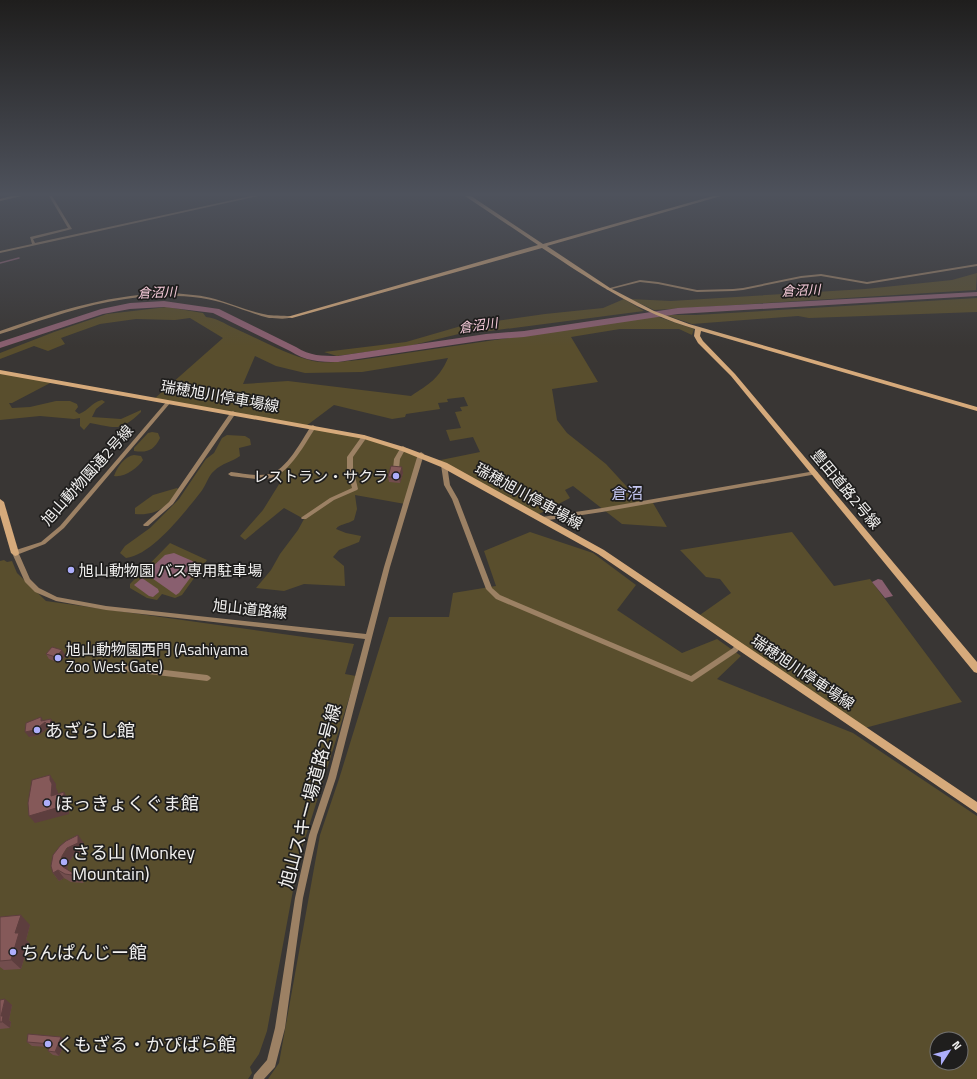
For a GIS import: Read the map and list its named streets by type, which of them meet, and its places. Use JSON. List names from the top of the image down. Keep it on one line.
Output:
{"streets":{"street":["瑞穂旭川停車場線","旭山動物園通2号線","豊田道路2号線","旭山道路線","旭山スキー場道路2号線"]},"crossings":[["瑞穂旭川停車場線","旭山動物園通2号線"],["旭山動物園通2号線","旭山道路線"],["旭山道路線","旭山スキー場道路2号線"]],"districts":["倉沼"],"water":["倉沼川"],"places":["レストラン・サクラ","旭山動物園 バス専用駐車場","旭山動物園西門 (Asahiyama Zoo West Gate)","あざらし館","ほっきょくぐま館","さる山 (Monkey Mountain)","ちんぱんじー館","くもざる・かぴばら館"],"north":"top right"}
